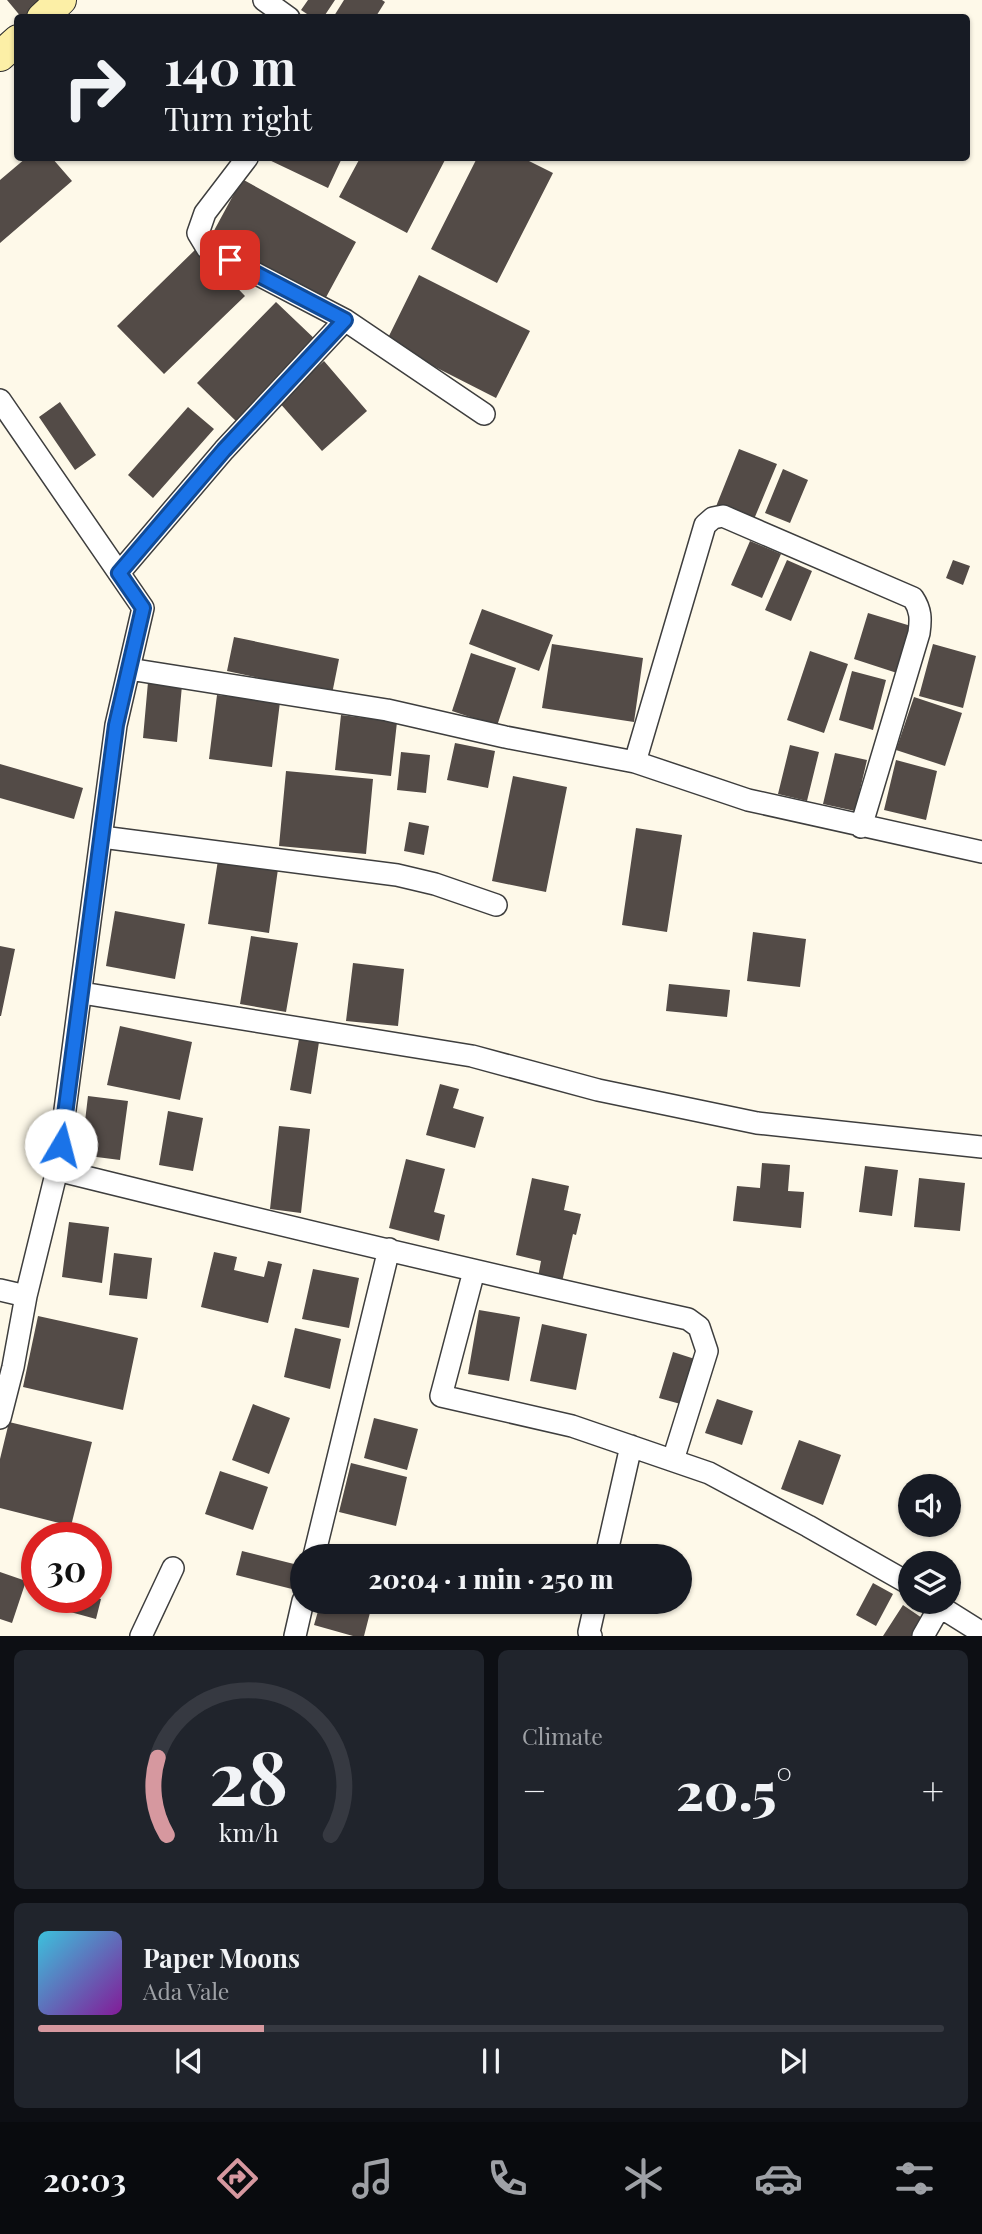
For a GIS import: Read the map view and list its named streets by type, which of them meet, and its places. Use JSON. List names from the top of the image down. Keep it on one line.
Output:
{"page":{"turn":["140 m","Turn right"],"limit":"30","trip":"20:04 · 1 min · 250 m","tile":"Climate","heat":["−","20.5°","+"],"song":["Paper Moons","Ada Vale"],"tabs":"20:03","gauge":["28","km/h"]}}
